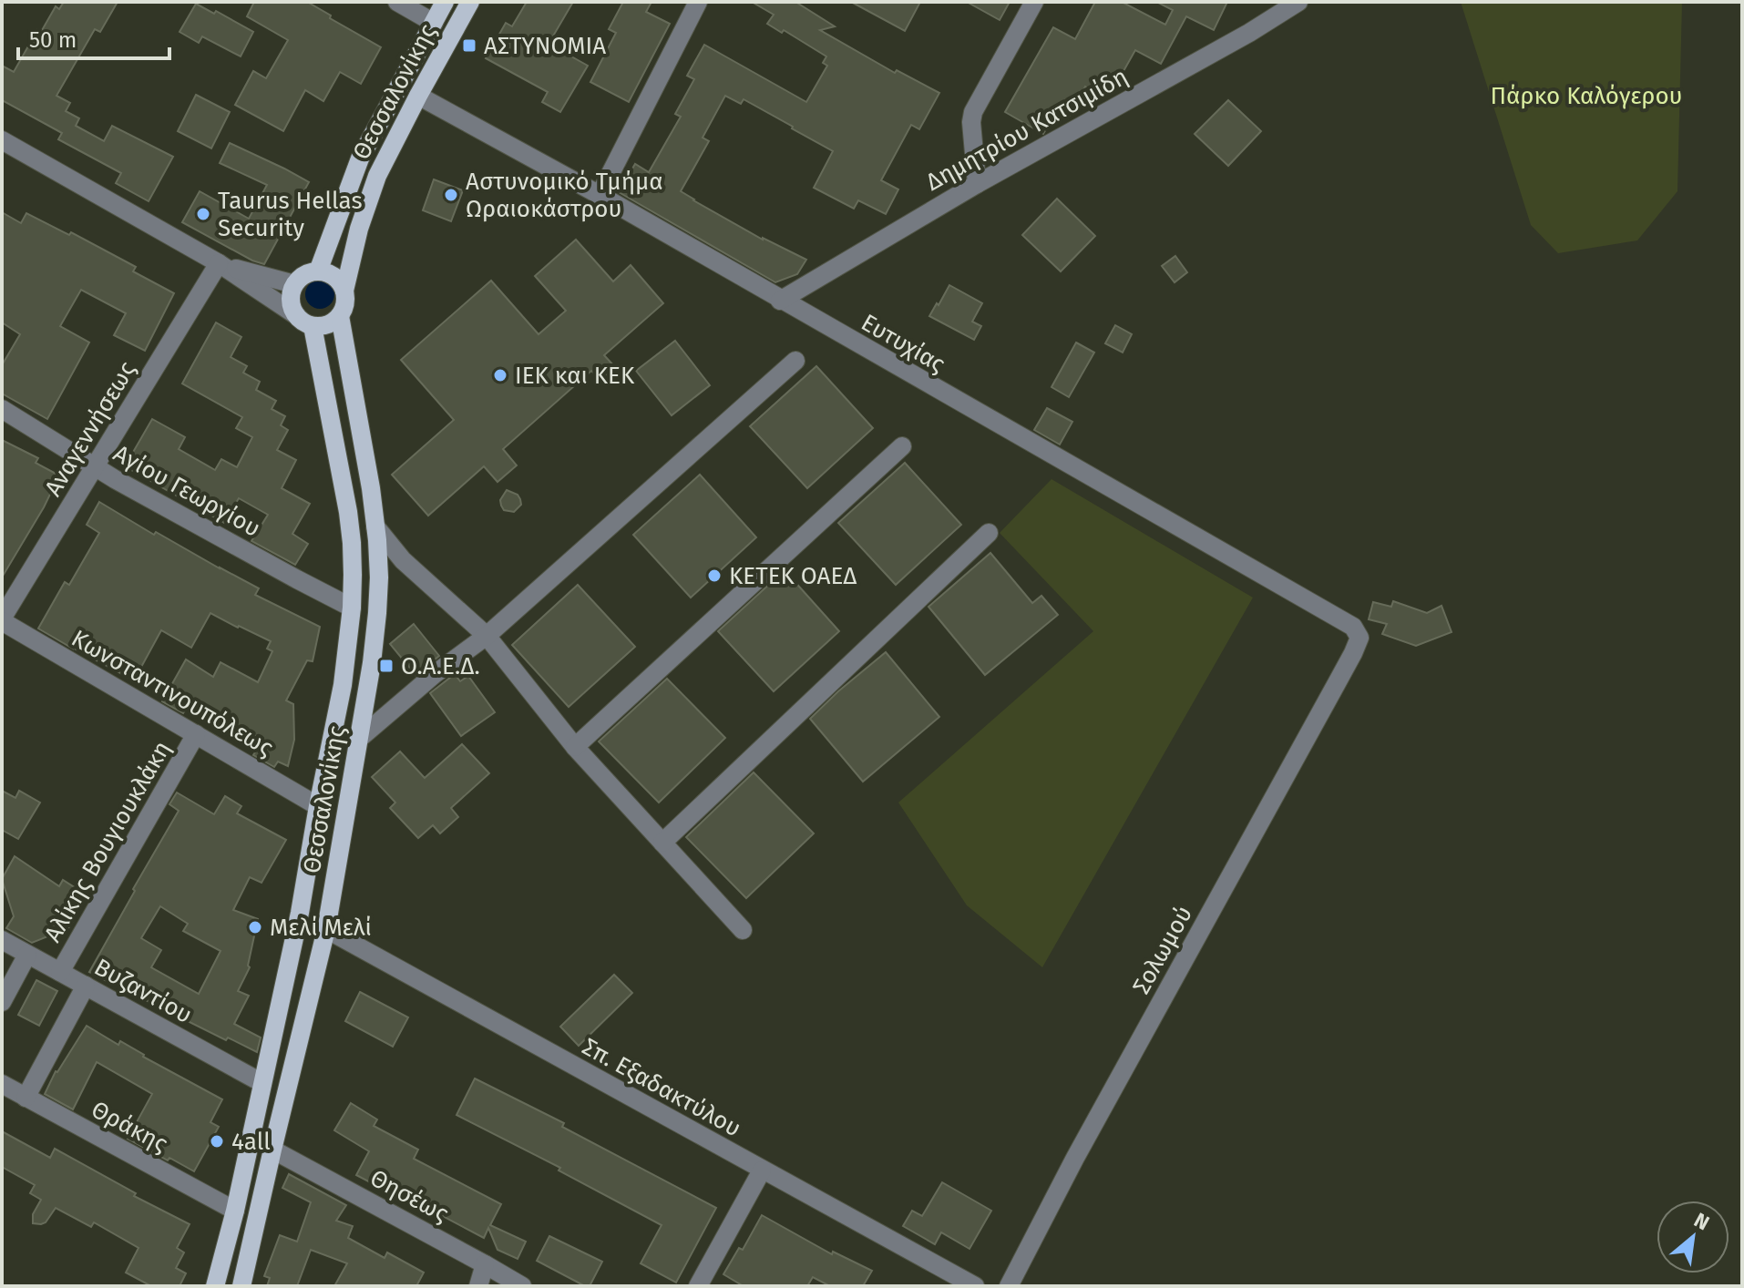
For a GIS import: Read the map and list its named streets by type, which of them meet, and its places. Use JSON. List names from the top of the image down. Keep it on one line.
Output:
{"streets":{"main road":["Θεσσαλονίκης"],"street":["Δημητρίου Κατσιμίδη","Ευτυχίας","Αναγεννήσεως","Αγίου Γεωργίου","Κωνσταντινουπόλεως","Αλίκης Βουγιουκλάκη","Σολωμού","Βυζαντίου","Σπ. Εξαδακτύλου","Θράκης","Θησέως"]},"crossings":[["Θεσσαλονίκης","Ευτυχίας"],["Θεσσαλονίκης","Αγίου Γεωργίου"],["Θεσσαλονίκης","Κωνσταντινουπόλεως"],["Θεσσαλονίκης","Βυζαντίου"],["Θεσσαλονίκης","Σπ. Εξαδακτύλου"],["Θεσσαλονίκης","Θράκης"],["Θεσσαλονίκης","Θησέως"],["Δημητρίου Κατσιμίδη","Ευτυχίας"],["Ευτυχίας","Σολωμού"],["Αναγεννήσεως","Αγίου Γεωργίου"],["Αναγεννήσεως","Κωνσταντινουπόλεως"],["Κωνσταντινουπόλεως","Αλίκης Βουγιουκλάκη"],["Αλίκης Βουγιουκλάκη","Βυζαντίου"]],"parks":["Πάρκο Καλόγερου"],"places":{"transit":["ΑΣΤΥΝΟΜΙΑ","Ο.Α.Ε.Δ."],"other":["Αστυνομικό Τμήμα Ωραιοκάστρου","Taurus Hellas Security","ΙΕΚ και ΚΕΚ","ΚΕΤΕΚ ΟΑΕΔ","Μελί Μελί","4all"]},"scale_bar":"50 m","north":"top right"}
